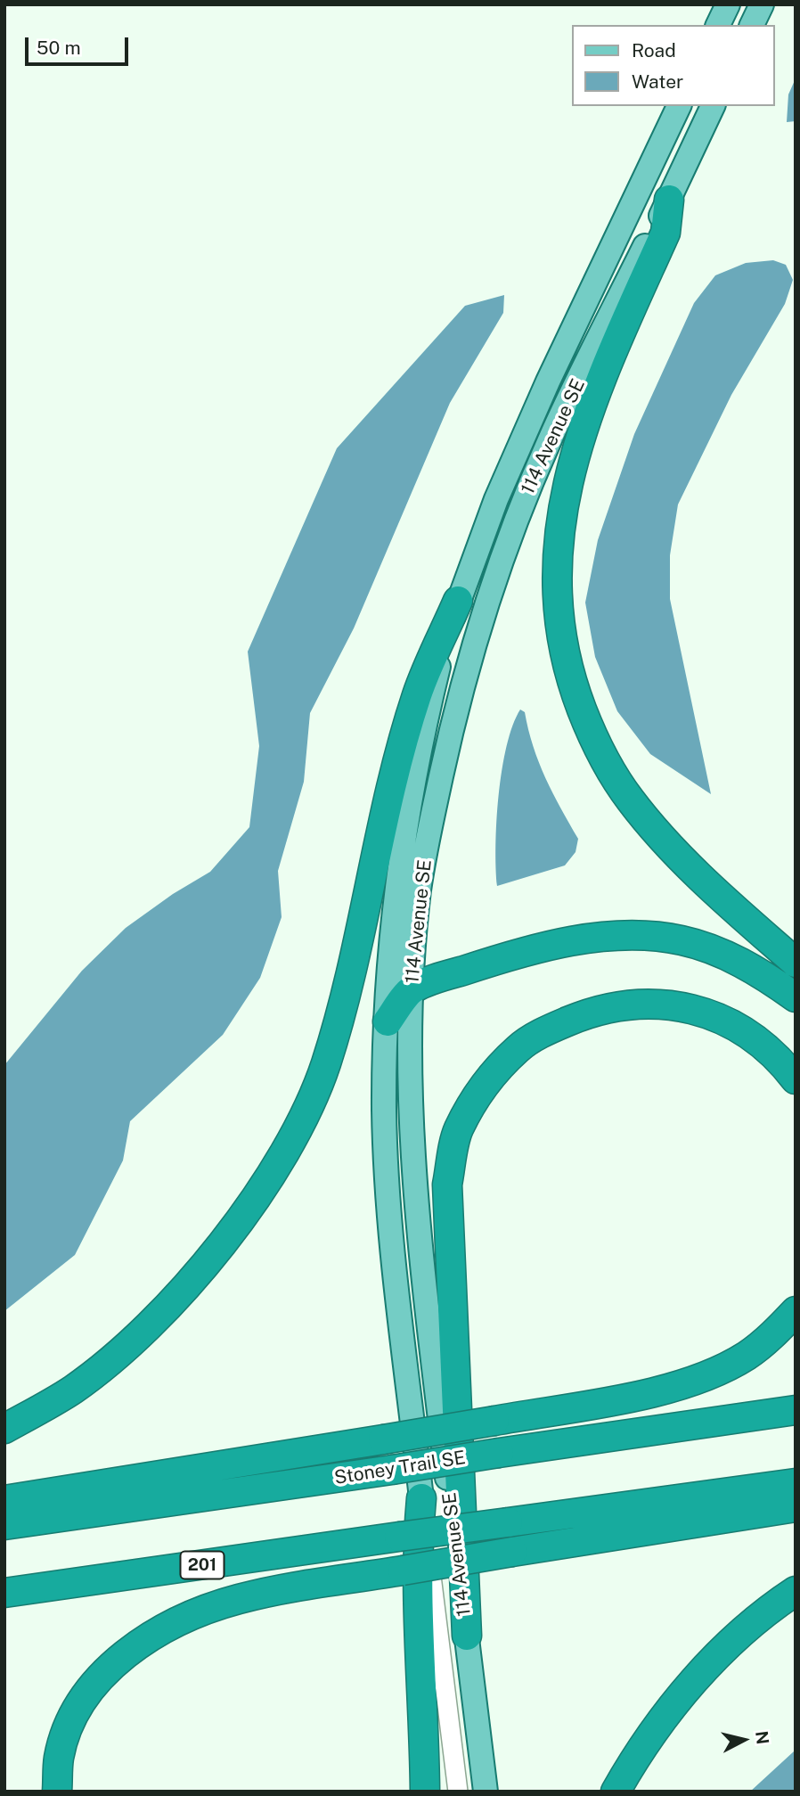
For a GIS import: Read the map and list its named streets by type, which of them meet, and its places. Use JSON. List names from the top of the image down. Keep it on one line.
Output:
{"streets":{"highway":["Stoney Trail SE","201"],"main road":["114 Avenue SE"]},"legend":["Road","Water"],"scale_bar":"50 m","north":"right"}
